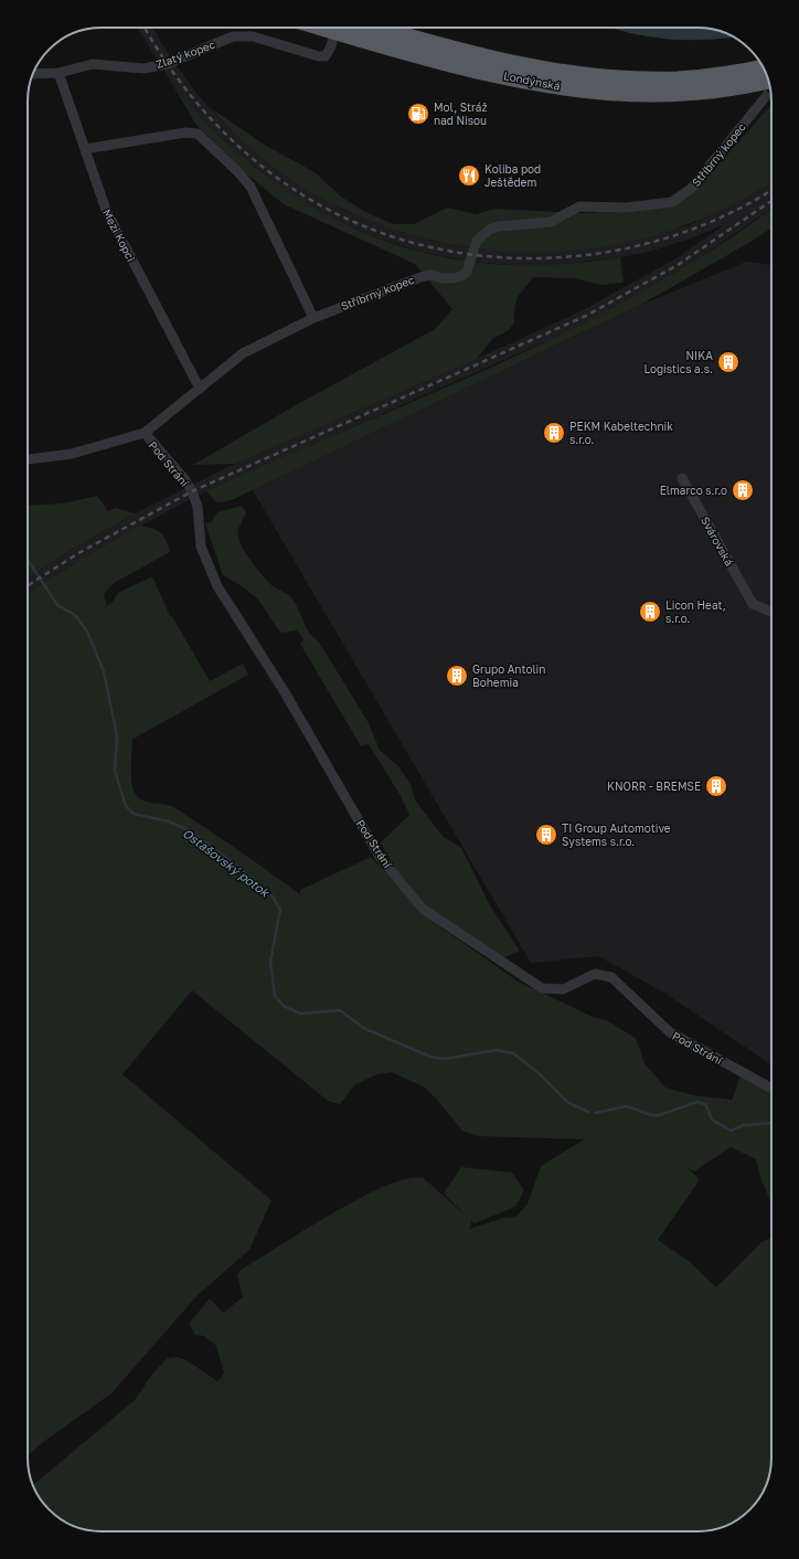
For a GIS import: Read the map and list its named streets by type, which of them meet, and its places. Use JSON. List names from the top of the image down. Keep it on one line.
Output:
{"streets":{"highway":["Londýnská"],"street":["Zlatý kopec","Stříbrný kopec","Mezi Kopci","Pod Strání","Svárovská"]},"crossings":[["Zlatý kopec","Mezi Kopci"],["Stříbrný kopec","Mezi Kopci"],["Stříbrný kopec","Pod Strání"]],"water":["Ostašovský potok"],"places":{"fuel station":["Mol, Stráž nad Nisou"],"restaurant":["Koliba pod Ještědem"],"building":["NIKA Logistics a.s.","PEKM Kabeltechnik s.r.o.","Elmarco s.r.o","Licon Heat, s.r.o.","Grupo Antolin Bohemia","KNORR - BREMSE","TI Group Automotive Systems s.r.o."]}}
